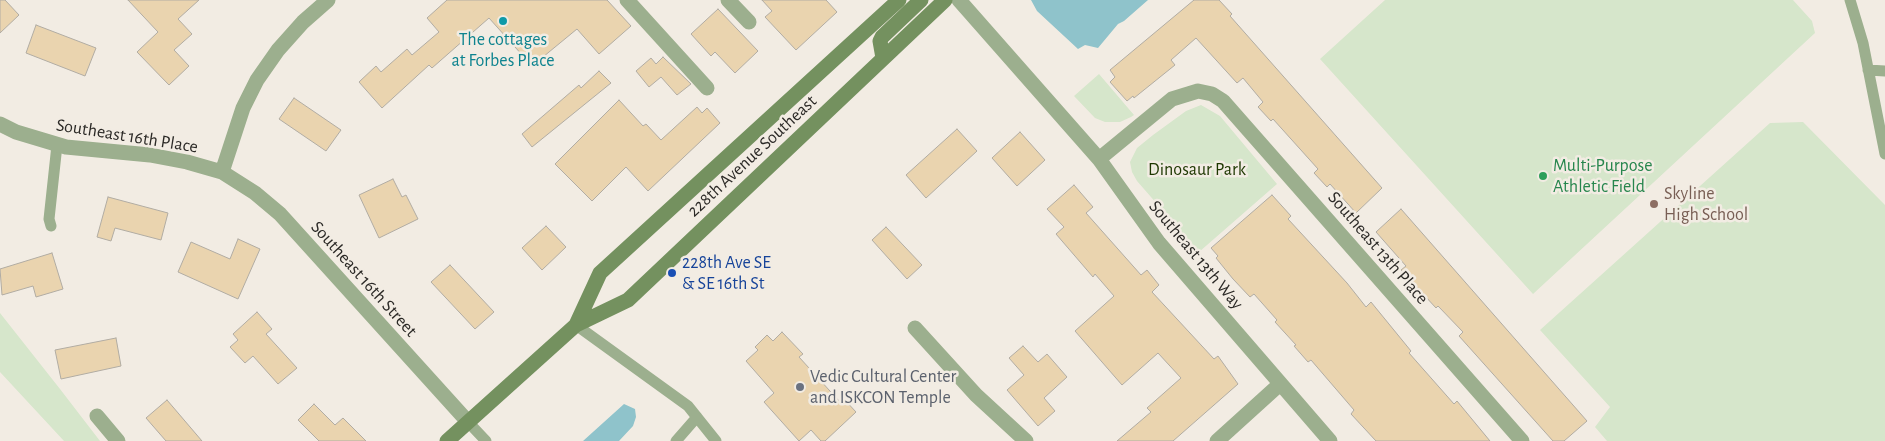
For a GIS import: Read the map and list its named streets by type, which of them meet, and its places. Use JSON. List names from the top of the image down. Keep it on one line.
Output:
{"streets":{"main road":["228th Avenue Southeast"],"street":["Southeast 16th Place","Southeast 13th Place","Southeast 13th Way","Southeast 16th Street"]},"crossings":[["Southeast 16th Place","Southeast 16th Street"],["228th Avenue Southeast","Southeast 16th Street"],["Southeast 13th Place","Southeast 13th Way"]],"parks":["Dinosaur Park"],"places":["The cottages at Forbes Place","Multi-Purpose Athletic Field","Skyline High School","228th Ave SE & SE 16th St","Vedic Cultural Center and ISKCON Temple"]}
